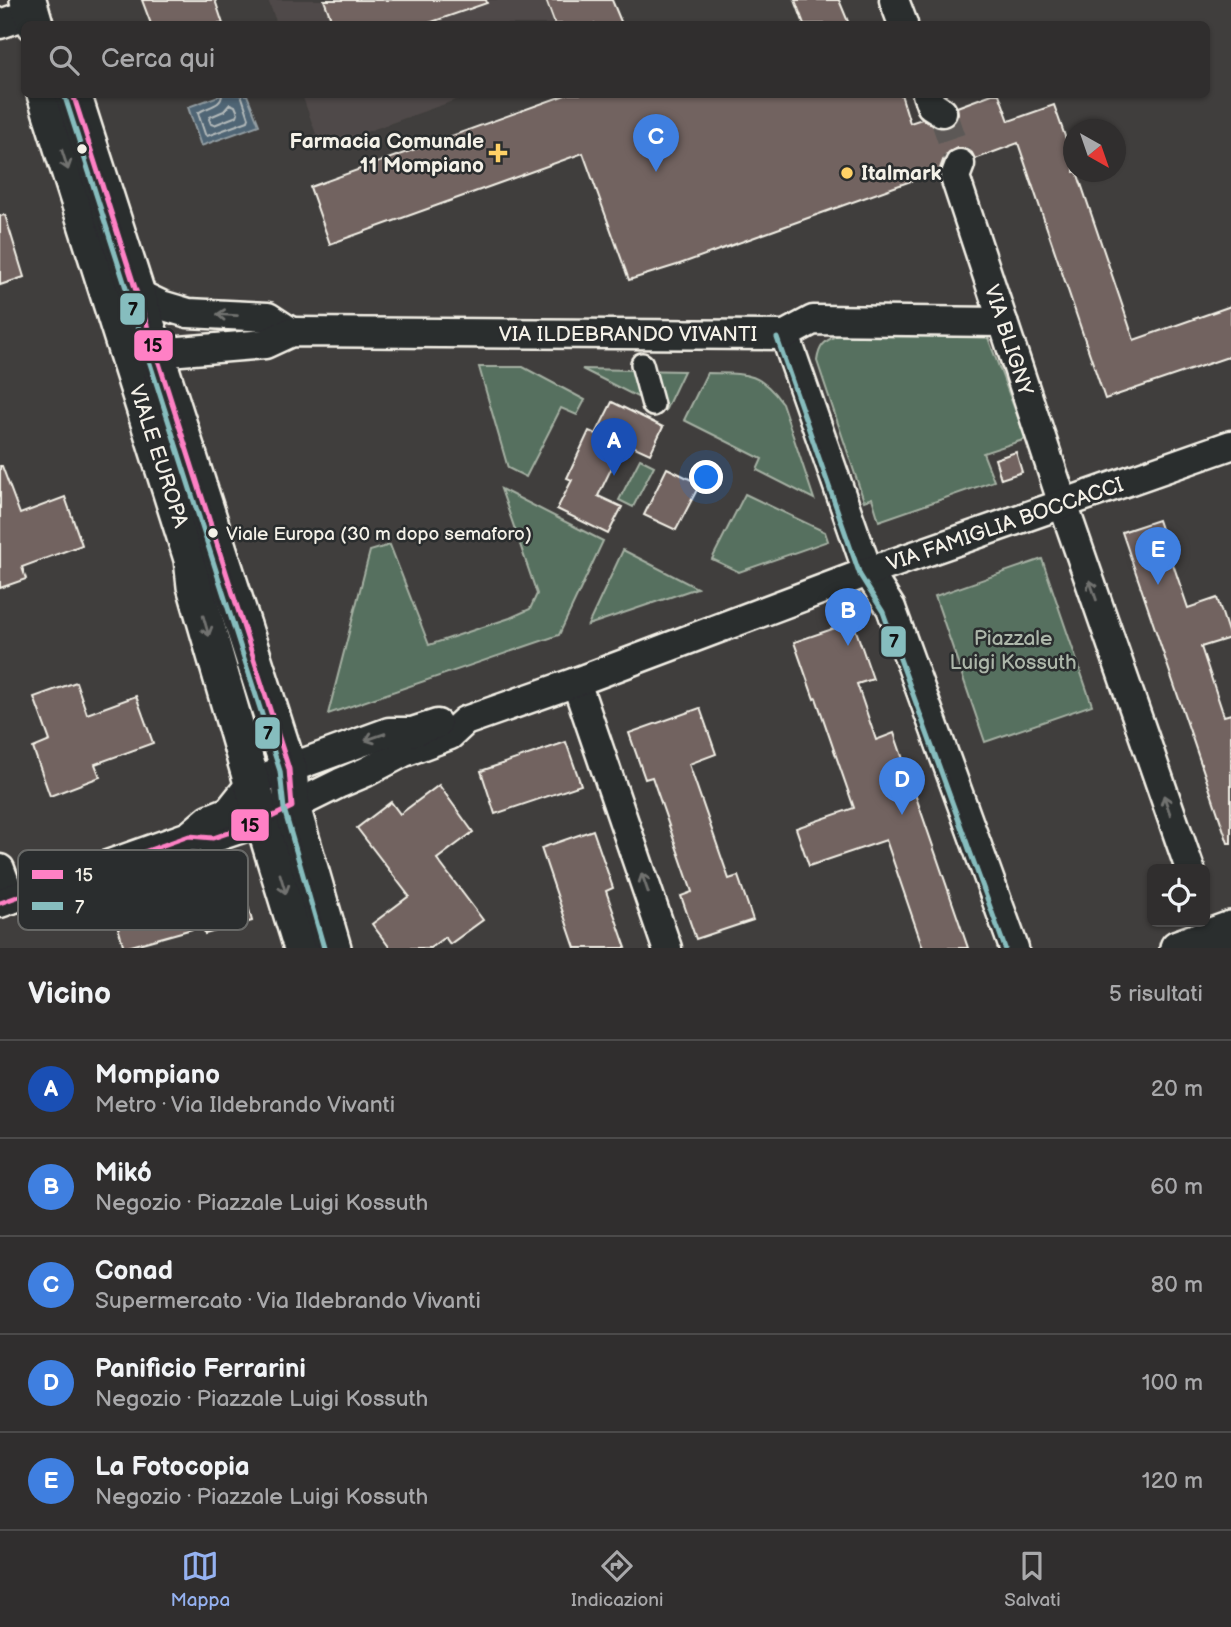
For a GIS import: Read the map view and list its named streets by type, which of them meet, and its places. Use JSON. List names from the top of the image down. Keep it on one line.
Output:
{"streets":{"street":["VIA ILDEBRANDO VIVANTI","VIA BLIGNY","VIALE EUROPA","VIA FAMIGLIA BOCCACCI"]},"crossings":[["VIA ILDEBRANDO VIVANTI","VIA BLIGNY"],["VIA ILDEBRANDO VIVANTI","VIALE EUROPA"],["VIA BLIGNY","VIA FAMIGLIA BOCCACCI"],["VIALE EUROPA","VIA FAMIGLIA BOCCACCI"]],"parks":["Piazzale Luigi Kossuth"],"places":{"health":["Farmacia Comunale 11 Mompiano"],"other":["Italmark","Viale Europa (30 m dopo semaforo)"]},"lines":["transit line 15","transit line 7"],"legend":["15","7"],"north":"bottom right","page":{"search":"Cerca qui","pins":["C","A","E","B","D"],"heading":["Vicino","5 risultati"],"list":[{"mark":"A","name":"Mompiano","note":"Metro · Via Ildebrando Vivanti","value":"20 m"},{"mark":"B","name":"Mikó","note":"Negozio · Piazzale Luigi Kossuth","value":"60 m"},{"mark":"C","name":"Conad","note":"Supermercato · Via Ildebrando Vivanti","value":"80 m"},{"mark":"D","name":"Panificio Ferrarini","note":"Negozio · Piazzale Luigi Kossuth","value":"100 m"},{"mark":"E","name":"La Fotocopia","note":"Negozio · Piazzale Luigi Kossuth","value":"120 m"}],"nav":["Mappa","Indicazioni","Salvati"]}}
